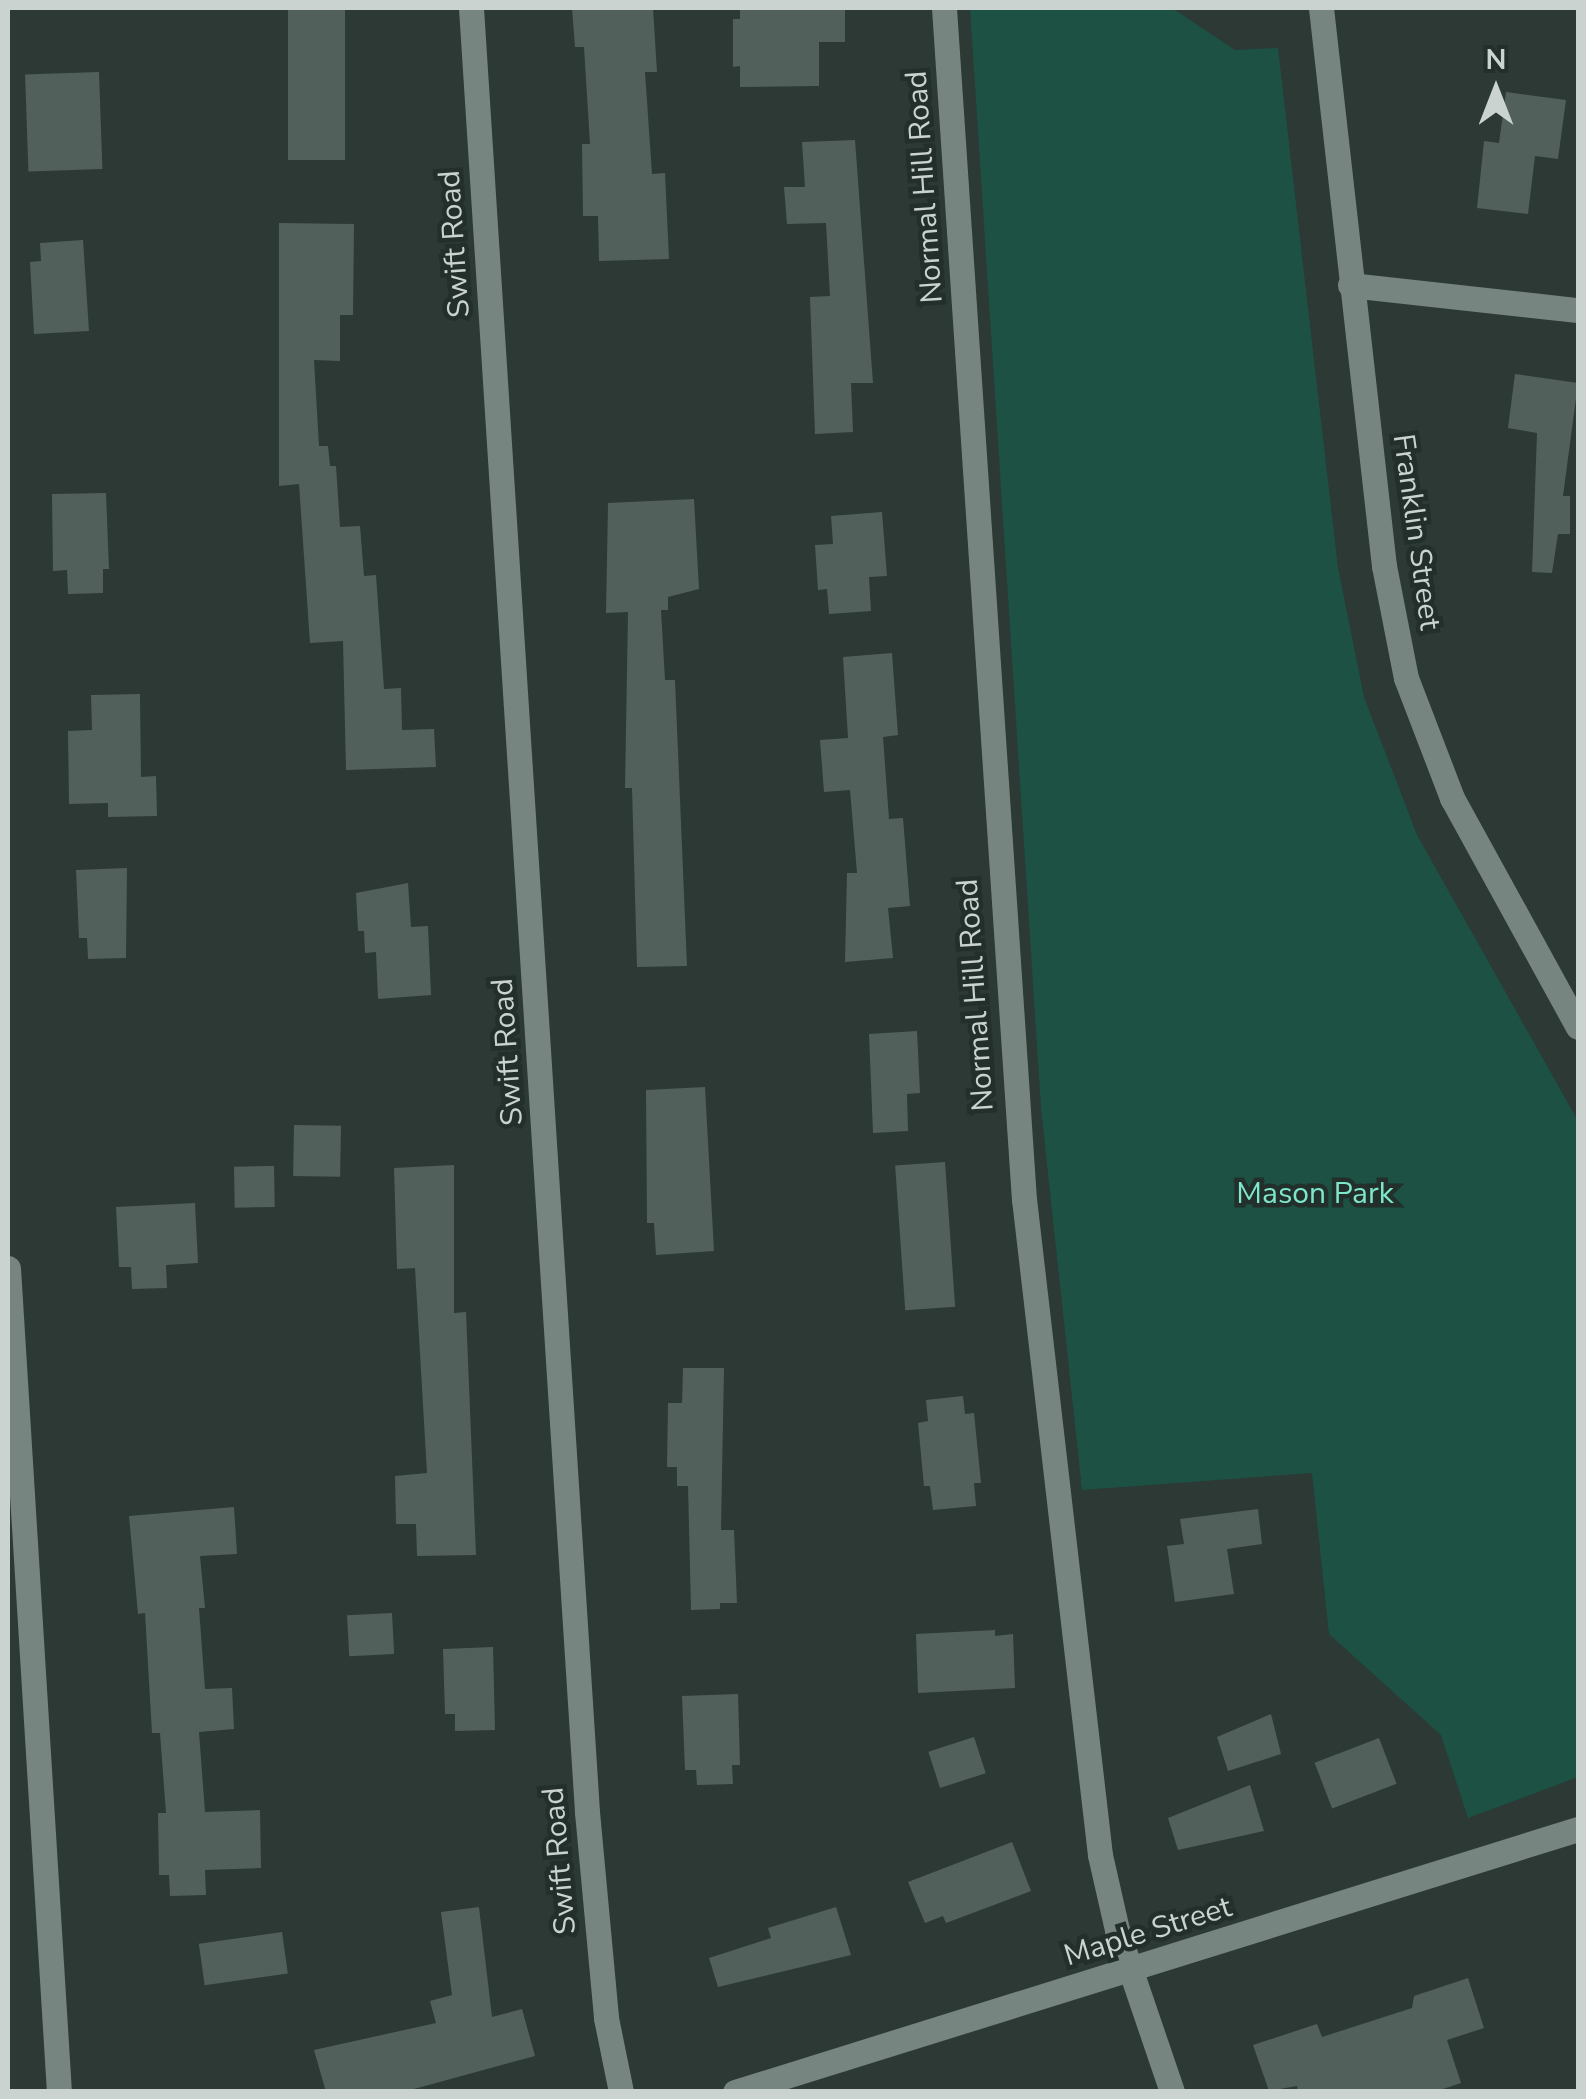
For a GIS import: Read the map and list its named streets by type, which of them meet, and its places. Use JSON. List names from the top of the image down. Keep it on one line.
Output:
{"streets":{"street":["Normal Hill Road","Swift Road","Franklin Street","Maple Street"]},"crossings":[["Normal Hill Road","Maple Street"]],"parks":["Mason Park"],"north":"top"}
